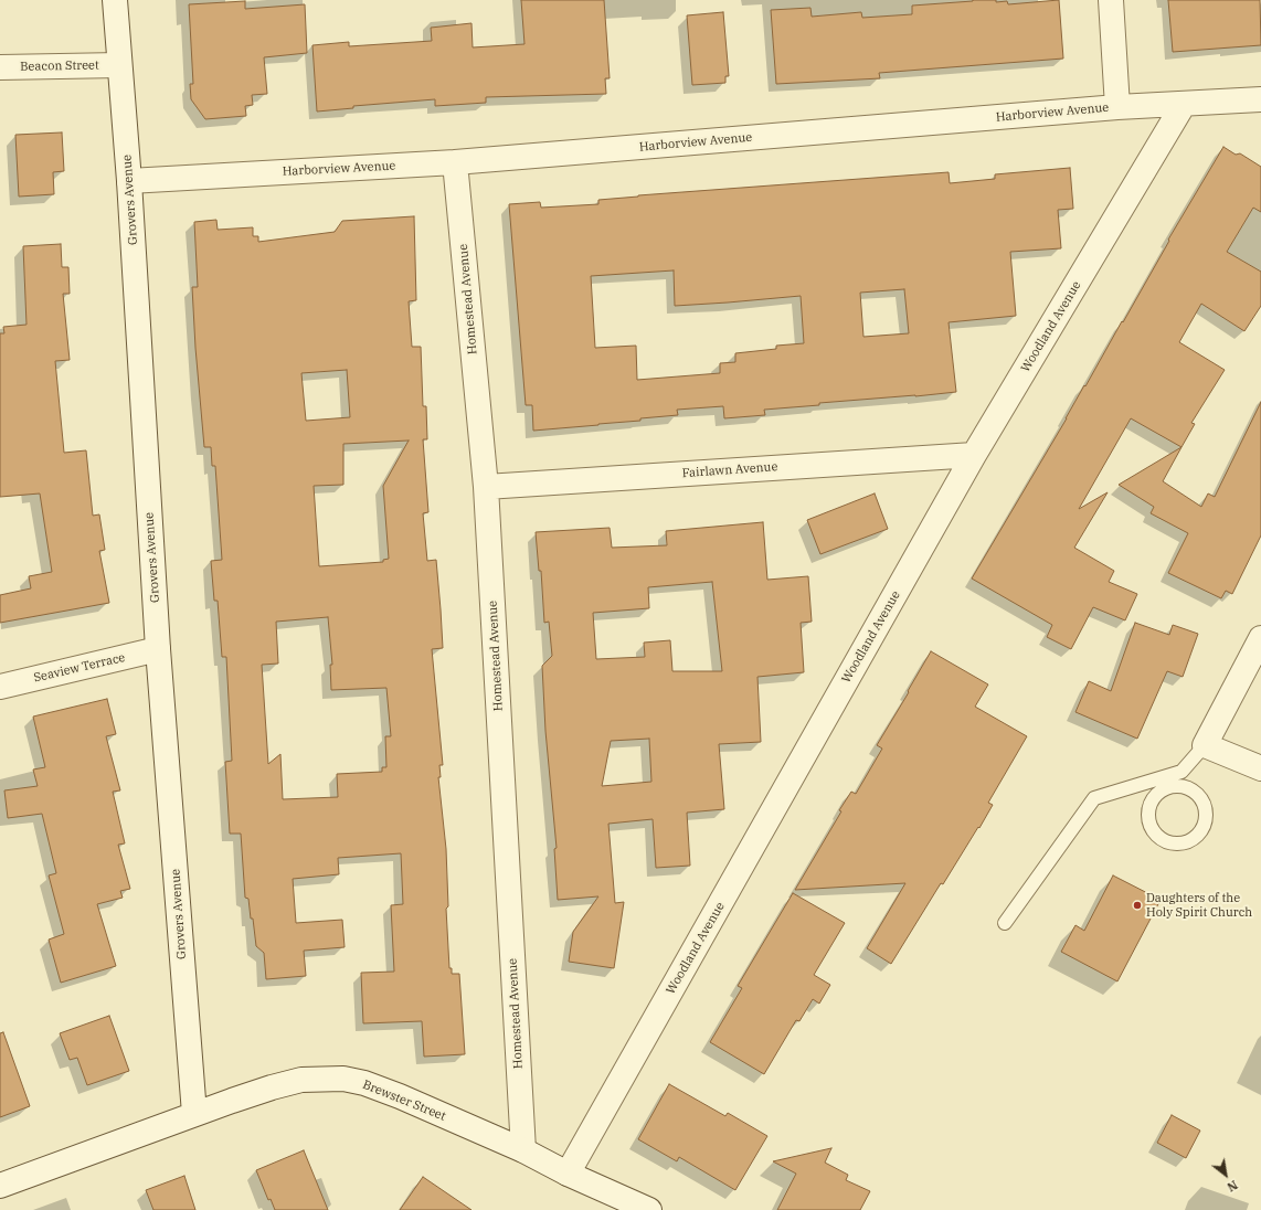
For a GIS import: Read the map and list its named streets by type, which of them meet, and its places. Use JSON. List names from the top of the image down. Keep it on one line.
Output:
{"streets":{"street":["Beacon Street","Harborview Avenue","Grovers Avenue","Homestead Avenue","Woodland Avenue","Fairlawn Avenue","Seaview Terrace","Brewster Street"]},"crossings":[["Beacon Street","Grovers Avenue"],["Harborview Avenue","Grovers Avenue"],["Harborview Avenue","Homestead Avenue"],["Harborview Avenue","Woodland Avenue"],["Grovers Avenue","Seaview Terrace"],["Grovers Avenue","Brewster Street"],["Homestead Avenue","Fairlawn Avenue"],["Homestead Avenue","Brewster Street"],["Woodland Avenue","Fairlawn Avenue"],["Woodland Avenue","Brewster Street"]],"places":["Daughters of the Holy Spirit Church"],"north":"bottom right"}
